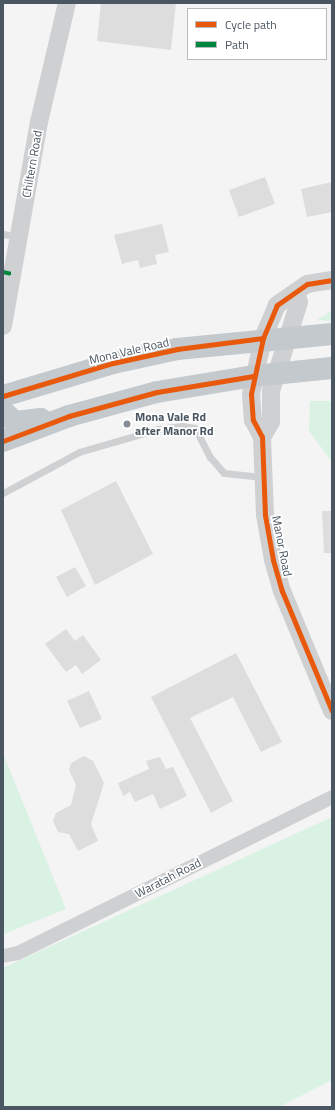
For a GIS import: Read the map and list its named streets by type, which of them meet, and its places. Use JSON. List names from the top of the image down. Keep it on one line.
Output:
{"streets":{"highway":["Mona Vale Road"],"street":["Chiltern Road","Manor Road","Waratah Road"]},"crossings":[["Mona Vale Road","Manor Road"]],"places":["Mona Vale Rd after Manor Rd"],"legend":["Cycle path","Path"]}
